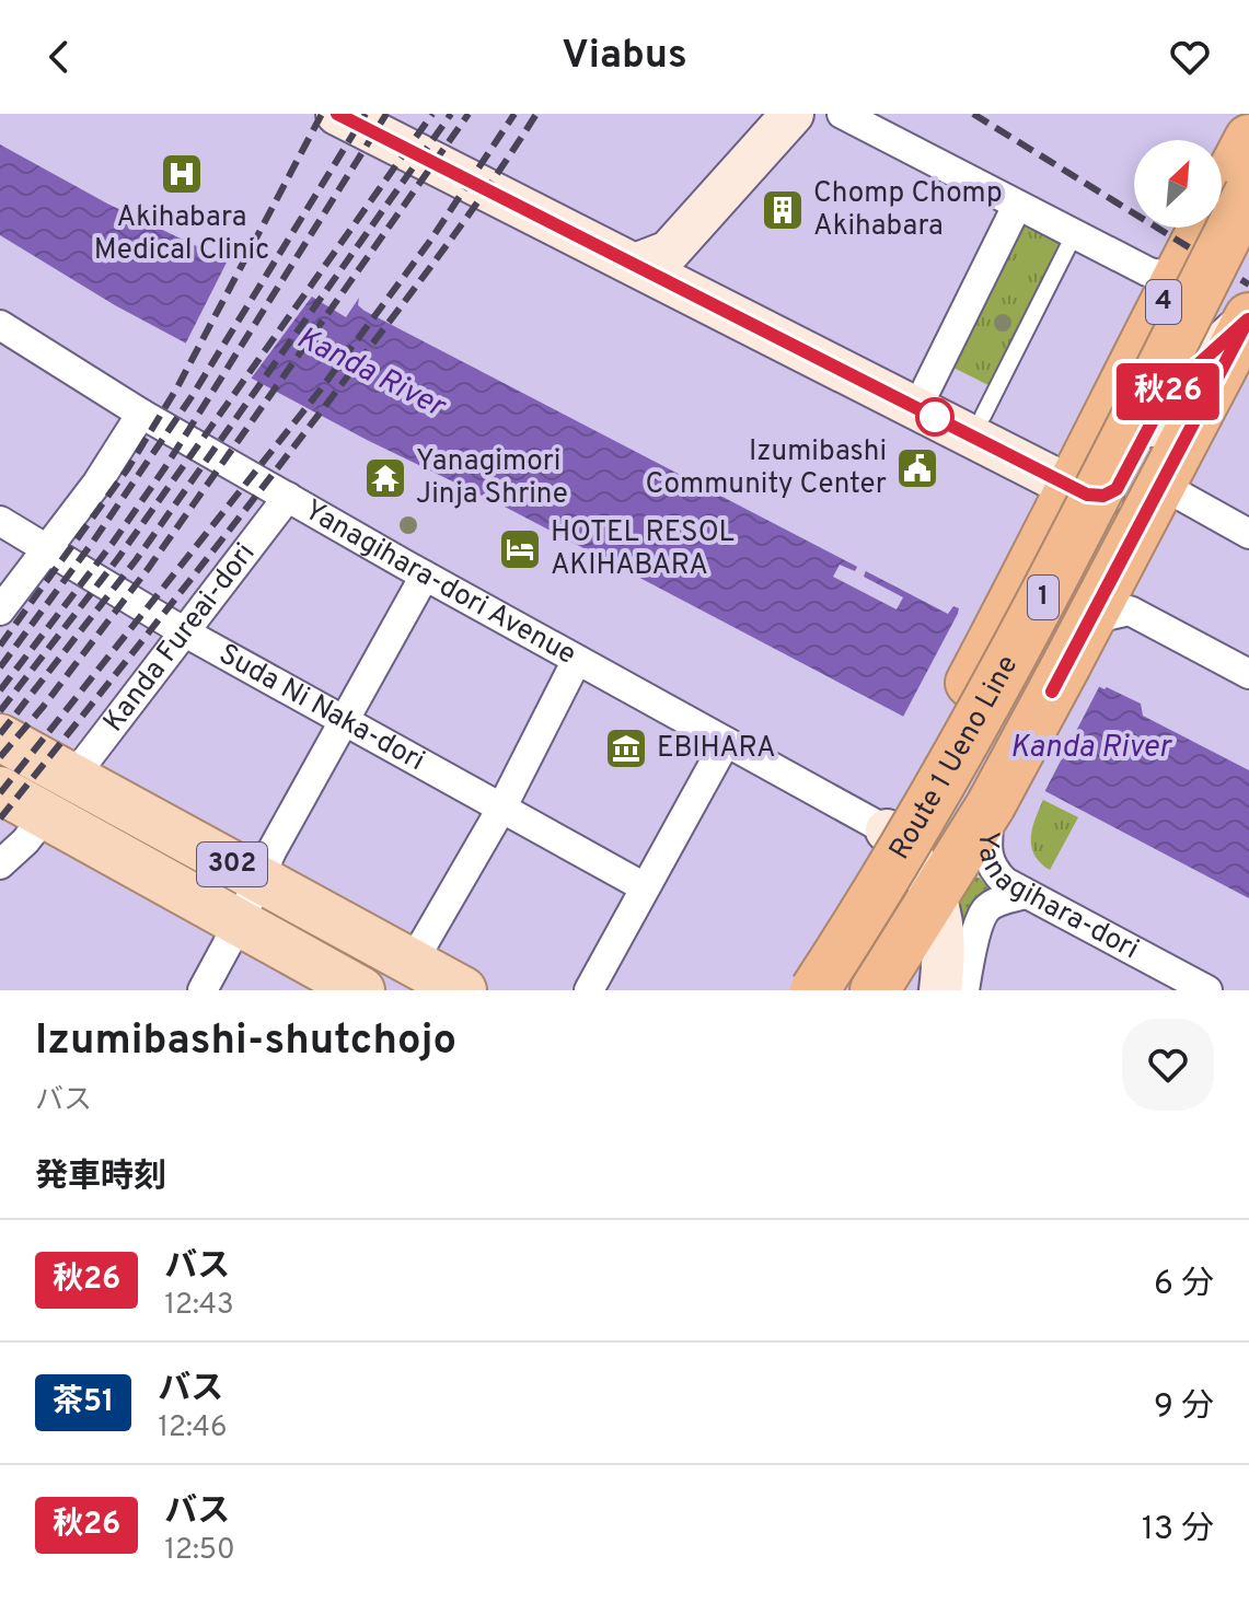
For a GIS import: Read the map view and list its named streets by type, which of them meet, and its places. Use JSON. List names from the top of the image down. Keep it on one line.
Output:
{"streets":{"highway":["4","1","Route 1 Ueno Line"],"main road":["302"],"street":["Yanagihara-dori Avenue","Kanda Fureai-dori","Suda Ni Naka-dori","Yanagihara-dori"]},"crossings":[["4","Yanagihara-dori Avenue"],["4","Yanagihara-dori"],["Yanagihara-dori Avenue","Kanda Fureai-dori"],["Kanda Fureai-dori","Suda Ni Naka-dori"],["Kanda Fureai-dori","302"]],"water":["Kanda River"],"places":{"hospital":["Akihabara Medical Clinic"],"building":["Chomp Chomp Akihabara"],"public building":["Izumibashi Community Center"],"temple":["Yanagimori Jinja Shrine"],"hotel":["HOTEL RESOL AKIHABARA"],"museum":["EBIHARA"]},"lines":["bus line 秋26"],"north":"top right","page":{"header":"Viabus","on_map":"秋26","heading":[["Izumibashi-shutchojo","バス"],"発車時刻"],"list":[{"mark":"秋26","name":"バス","note":"12:43","value":"6 分"},{"mark":"茶51","name":"バス","note":"12:46","value":"9 分"},{"mark":"秋26","name":"バス","note":"12:50","value":"13 分"}]}}
